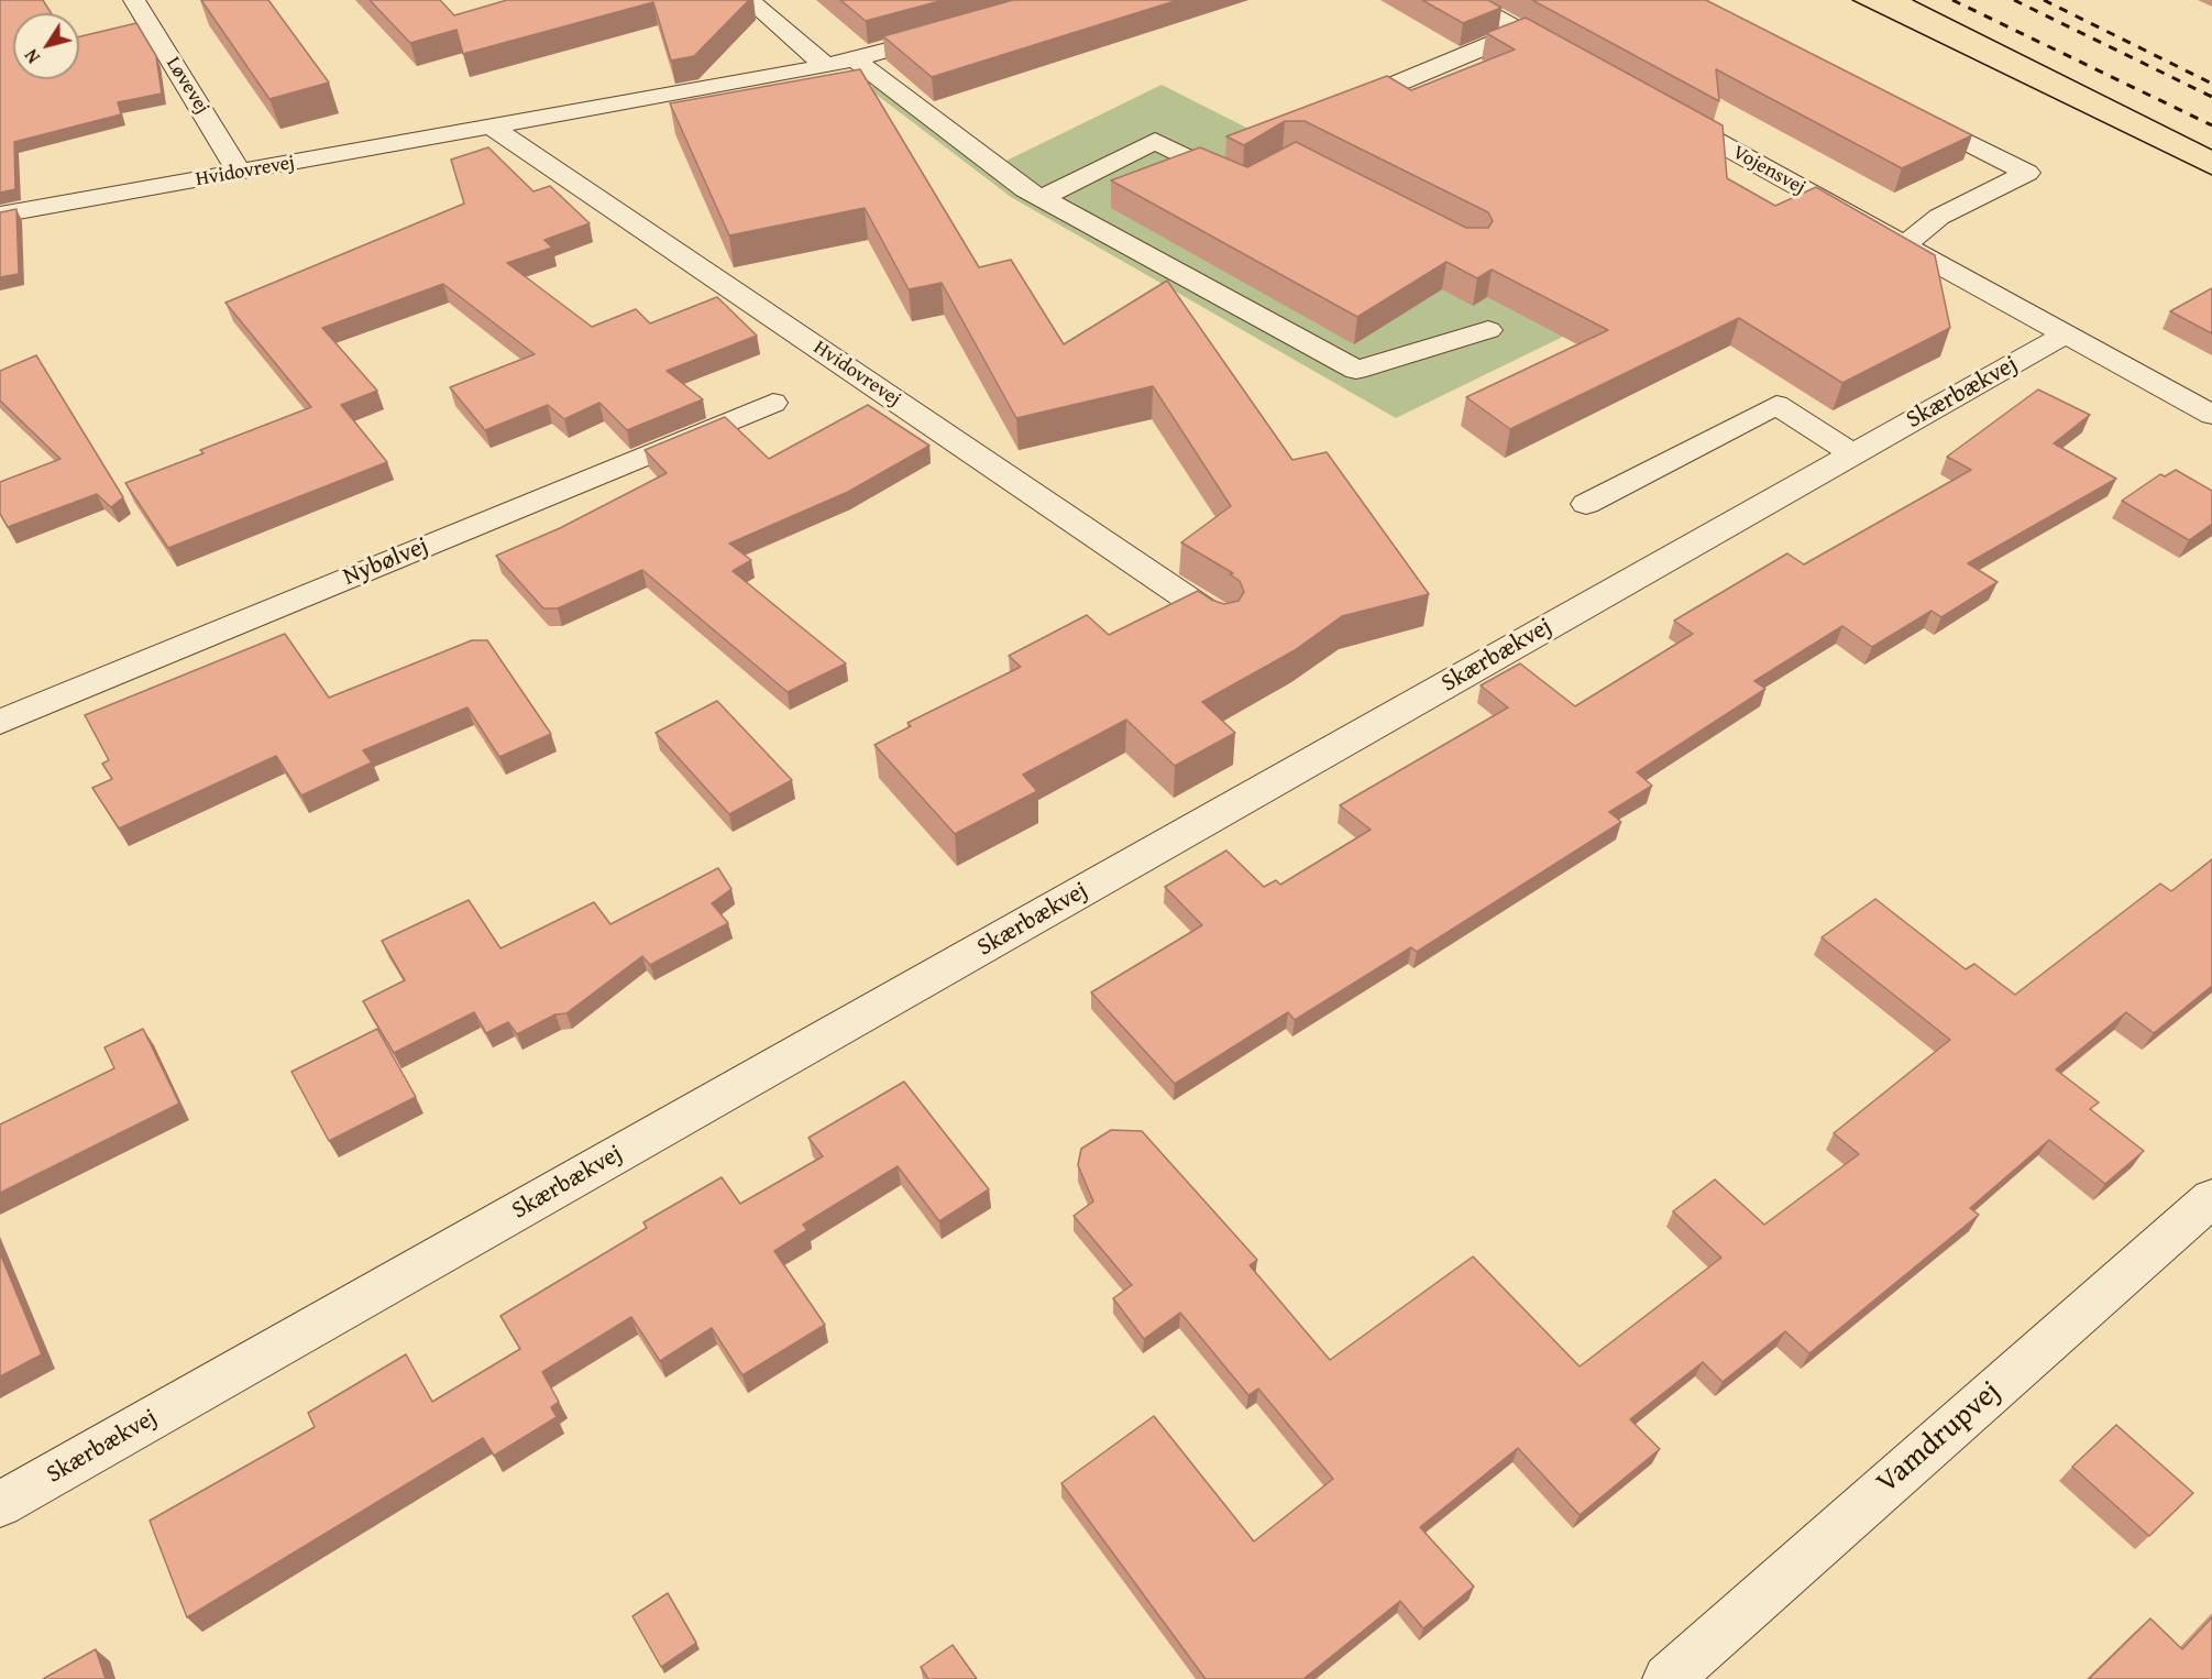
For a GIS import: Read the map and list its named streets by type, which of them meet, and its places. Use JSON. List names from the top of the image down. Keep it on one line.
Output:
{"streets":{"street":["Løvevej","Vojensvej","Hvidovrevej","Skærbækvej","Nybølvej","Vamdrupvej"]},"crossings":[["Løvevej","Hvidovrevej"],["Vojensvej","Skærbækvej"]],"north":"bottom left"}
